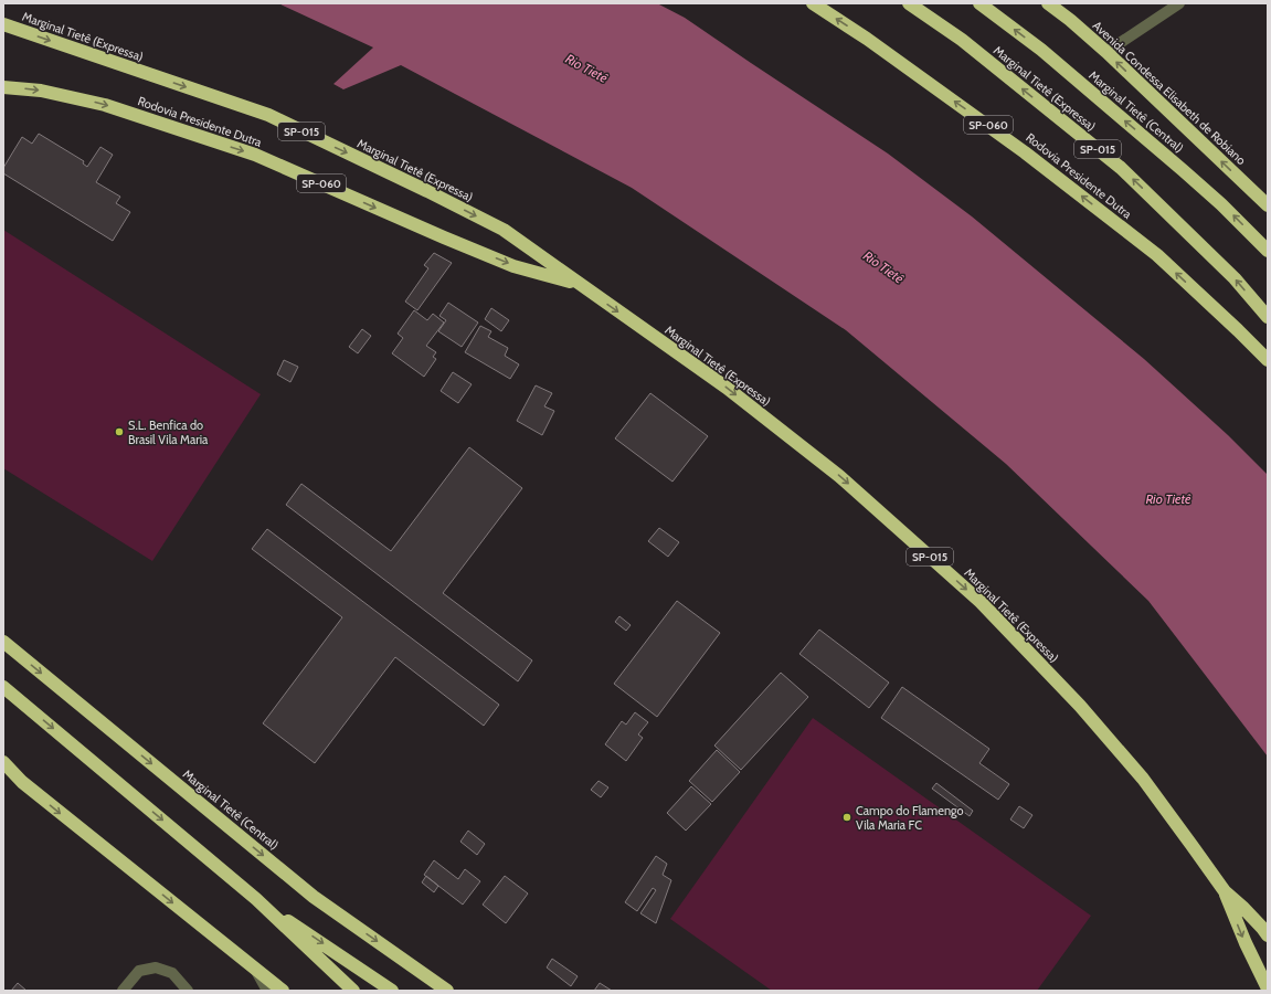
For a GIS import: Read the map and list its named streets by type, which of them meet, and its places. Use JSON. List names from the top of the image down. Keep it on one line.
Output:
{"streets":{"highway":["Marginal Tietê (Expressa)","Avenida Condessa Elisabeth de Robiano","Marginal Tietê (Central)","Rodovia Presidente Dutra","SP-060","SP-015"]},"crossings":[["Marginal Tietê (Expressa)","Rodovia Presidente Dutra"],["Marginal Tietê (Expressa)","SP-015"]],"one_way":["Avenida Condessa Elisabeth de Robiano"],"water":["Rio Tietê"],"places":["S.L. Benfica do Brasil Vila Maria","Campo do Flamengo Vila Maria FC"]}
